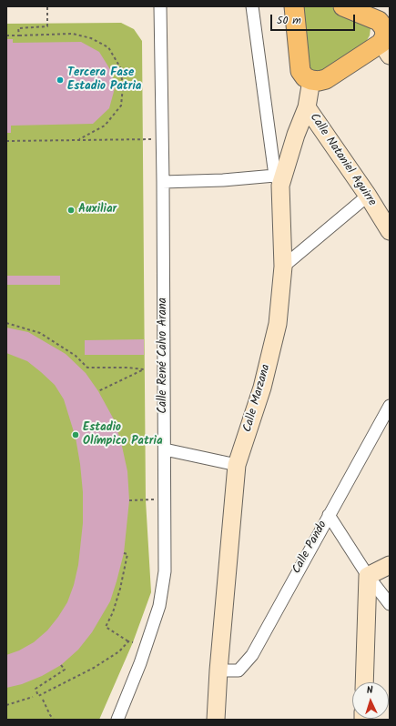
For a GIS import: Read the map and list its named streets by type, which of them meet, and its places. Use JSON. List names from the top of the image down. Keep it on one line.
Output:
{"streets":{"main road":["Calle Nataniel Aguirre","Calle Marzana"],"street":["Calle René Calvo Arana","Calle Pando"]},"crossings":[["Calle Nataniel Aguirre","Calle Marzana"],["Calle Marzana","Calle Pando"]],"places":["Tercera Fase Estadio Patria","Auxiliar","Estadio Olímpico Patria"],"scale_bar":"50 m","north":"top"}
